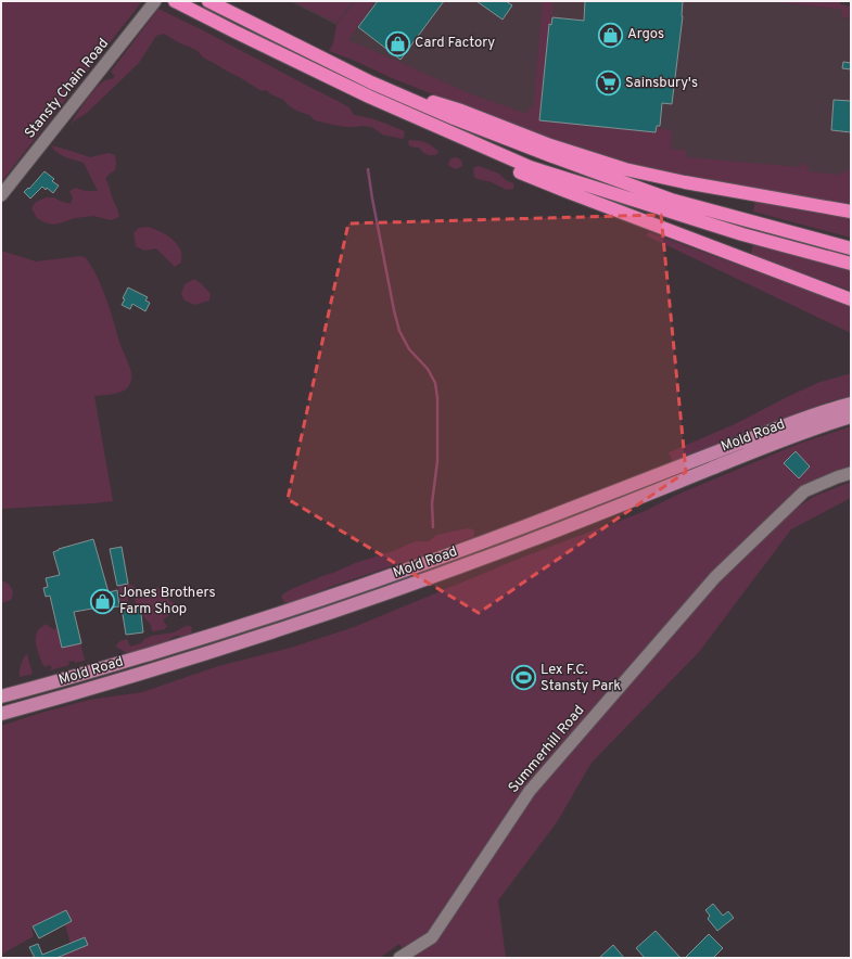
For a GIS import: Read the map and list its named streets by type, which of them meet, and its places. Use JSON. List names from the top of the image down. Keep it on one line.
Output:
{"streets":{"main road":["Mold Road"],"street":["Stansty Chain Road","Summerhill Road"]},"places":{"shop":["Argos","Card Factory","Jones Brothers Farm Shop"],"supermarket":["Sainsbury's"],"sports":["Lex F.C. Stansty Park"]}}
